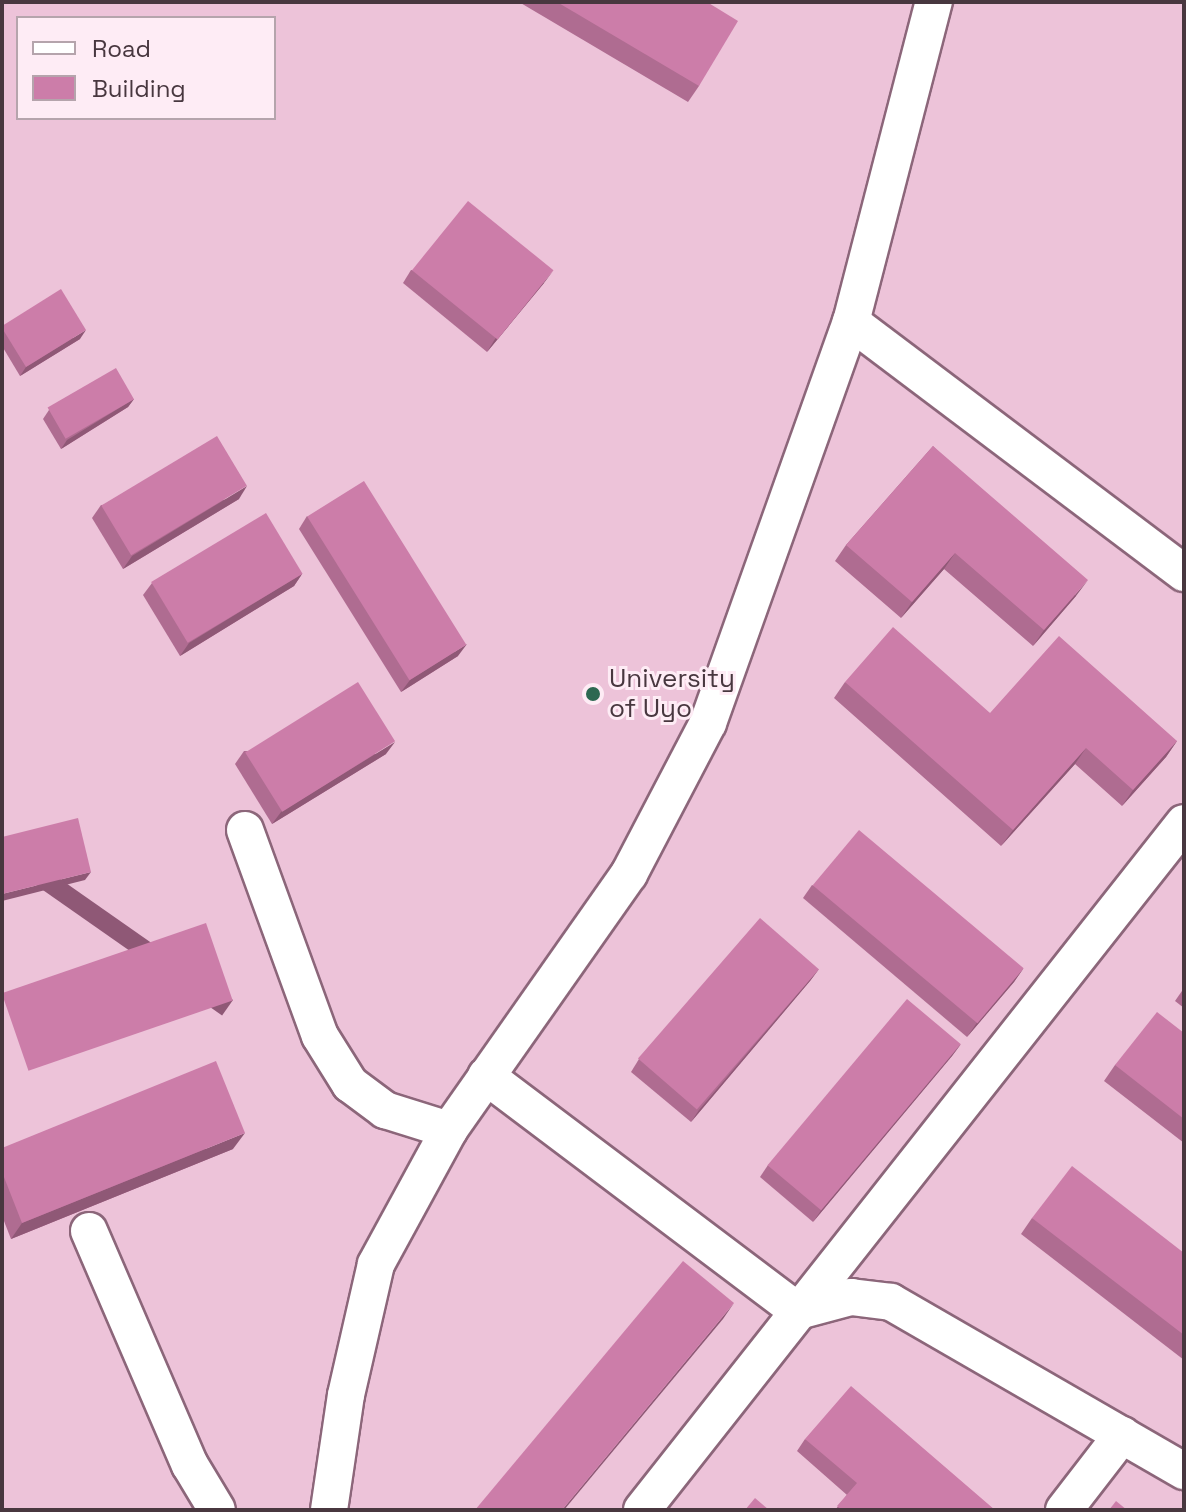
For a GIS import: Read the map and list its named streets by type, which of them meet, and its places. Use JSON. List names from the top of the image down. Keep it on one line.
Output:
{"places":["University of Uyo"],"legend":["Road","Building"]}
